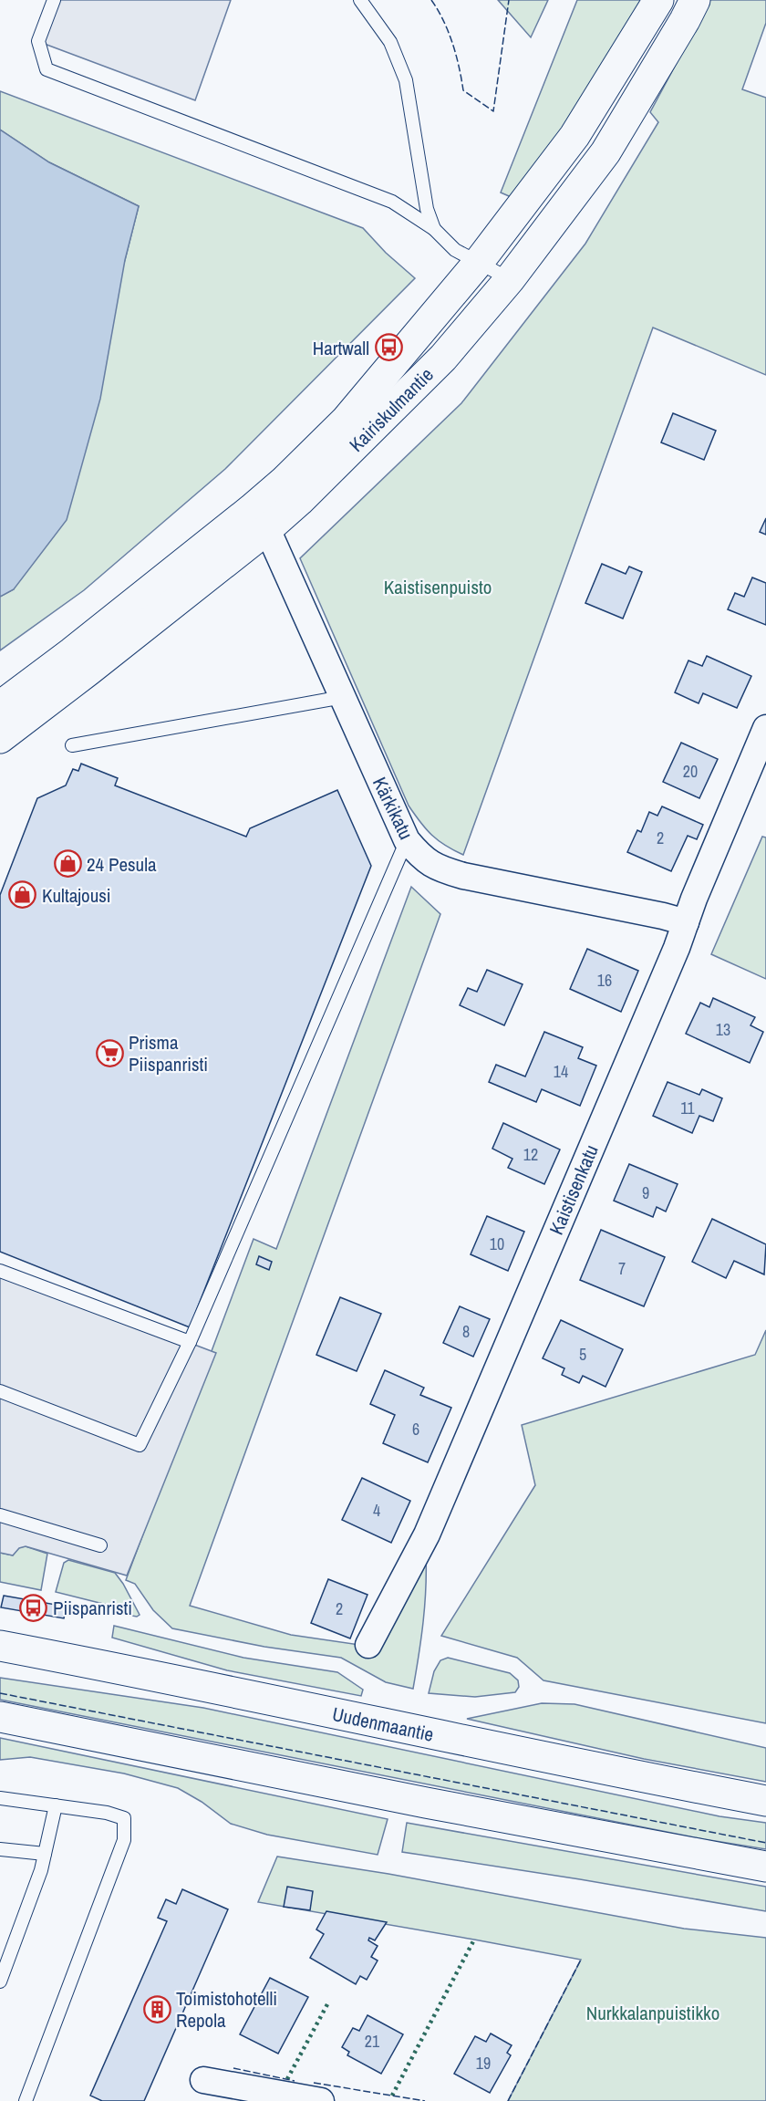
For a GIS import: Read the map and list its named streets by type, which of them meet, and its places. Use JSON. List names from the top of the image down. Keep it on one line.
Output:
{"streets":{"street":["Kairiskulmantie","Kärkikatu","Kaistisenkatu","Uudenmaantie"]},"crossings":[["Kairiskulmantie","Kärkikatu"],["Kärkikatu","Kaistisenkatu"]],"parks":["Kaistisenpuisto","Nurkkalanpuistikko"],"places":{"bus stop":["Hartwall","Piispanristi"],"shop":["24 Pesula","Kultajousi"],"supermarket":["Prisma Piispanristi"],"building":["Toimistohotelli Repola"]},"house_numbers":["20","2","16","13","14","11","12","9","10","7","8","5","6","4","2","21","19"]}
